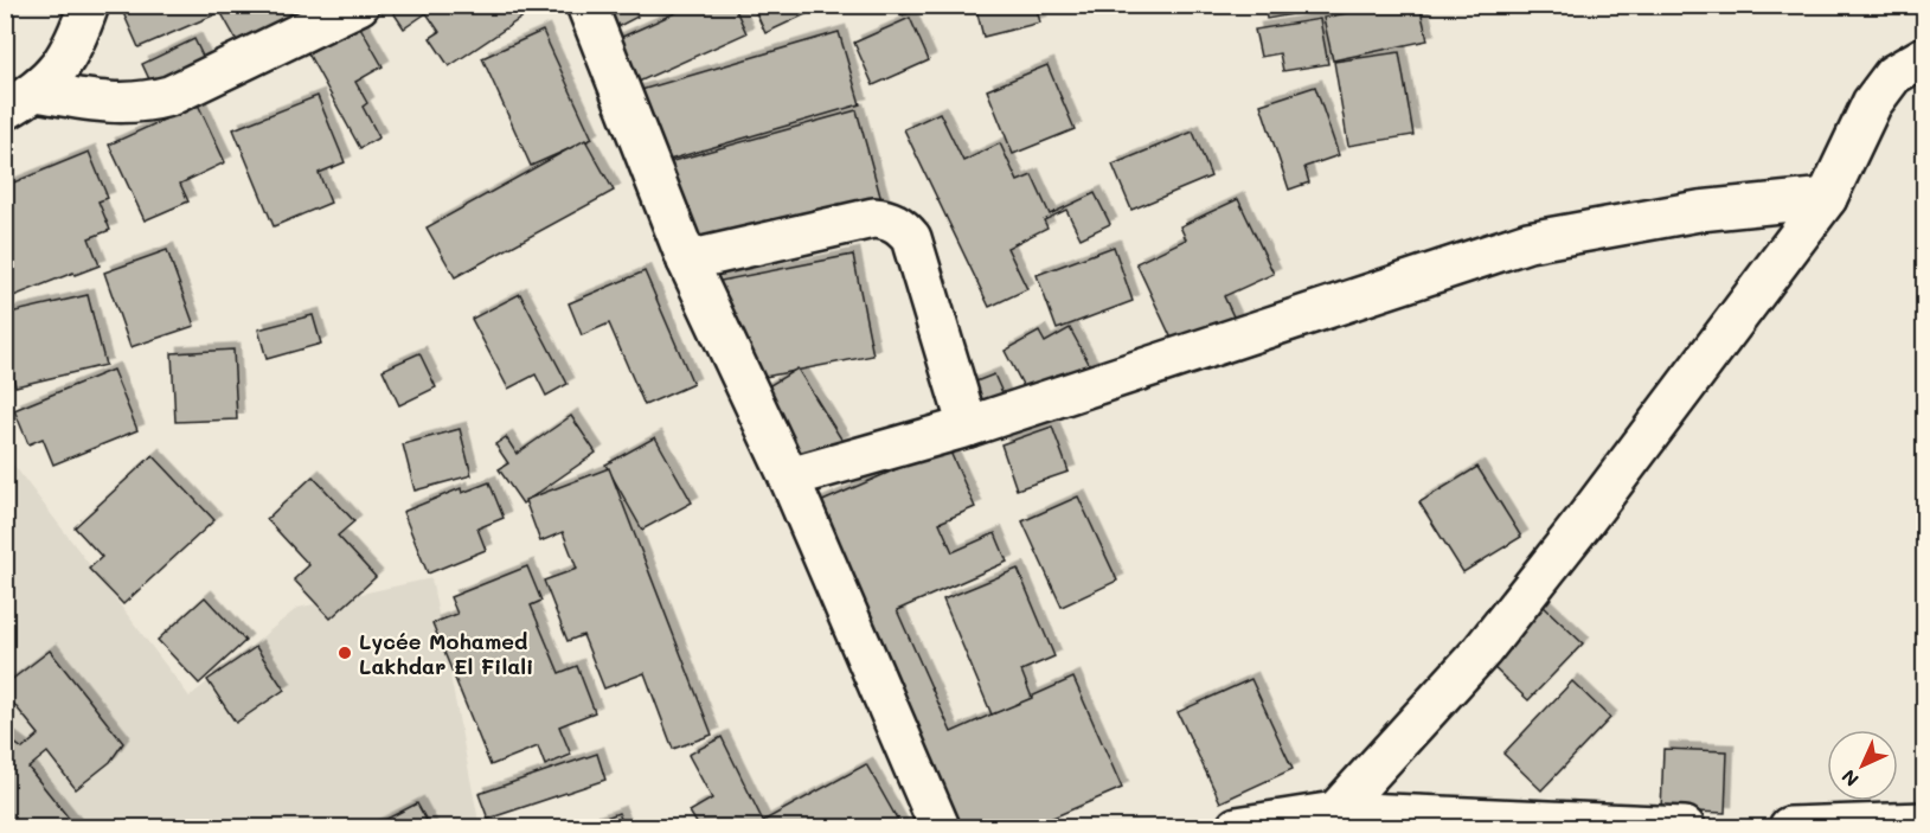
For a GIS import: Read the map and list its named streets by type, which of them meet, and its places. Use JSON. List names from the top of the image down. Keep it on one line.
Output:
{"places":["Lycée Mohamed Lakhdar El Filali"],"north":"bottom left"}
